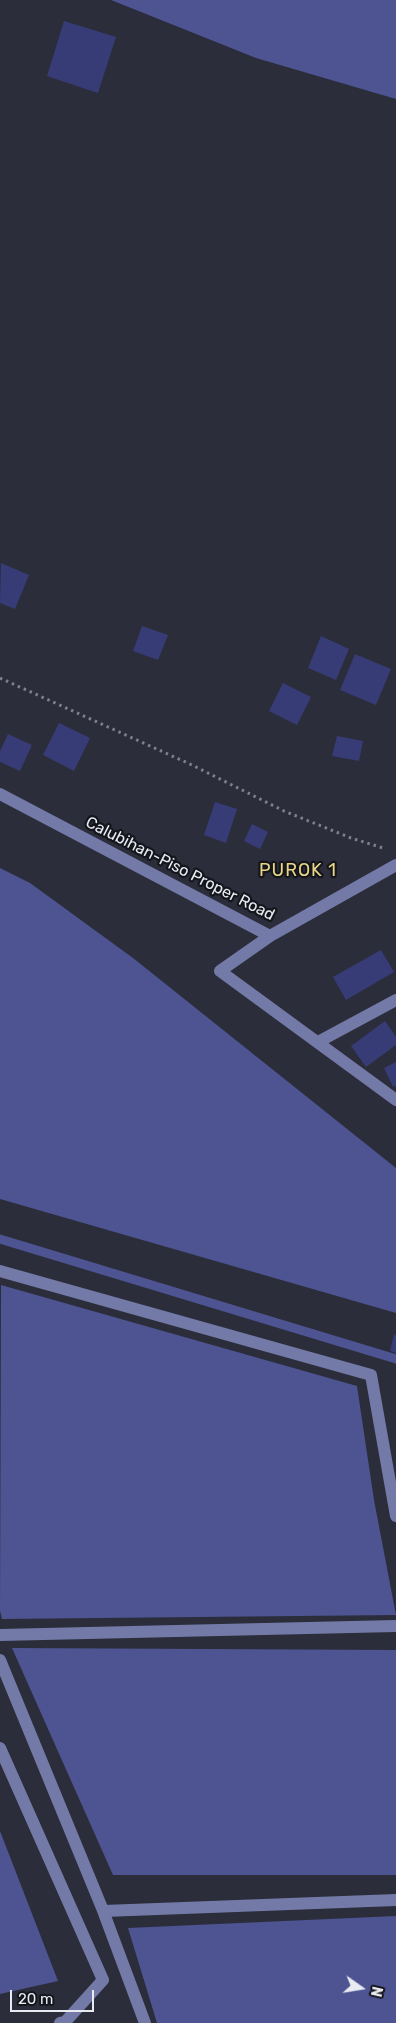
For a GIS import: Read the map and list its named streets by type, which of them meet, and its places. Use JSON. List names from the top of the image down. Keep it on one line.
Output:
{"streets":{"street":["Calubihan-Piso Proper Road"]},"districts":["PUROK 1"],"scale_bar":"20 m","north":"right"}
